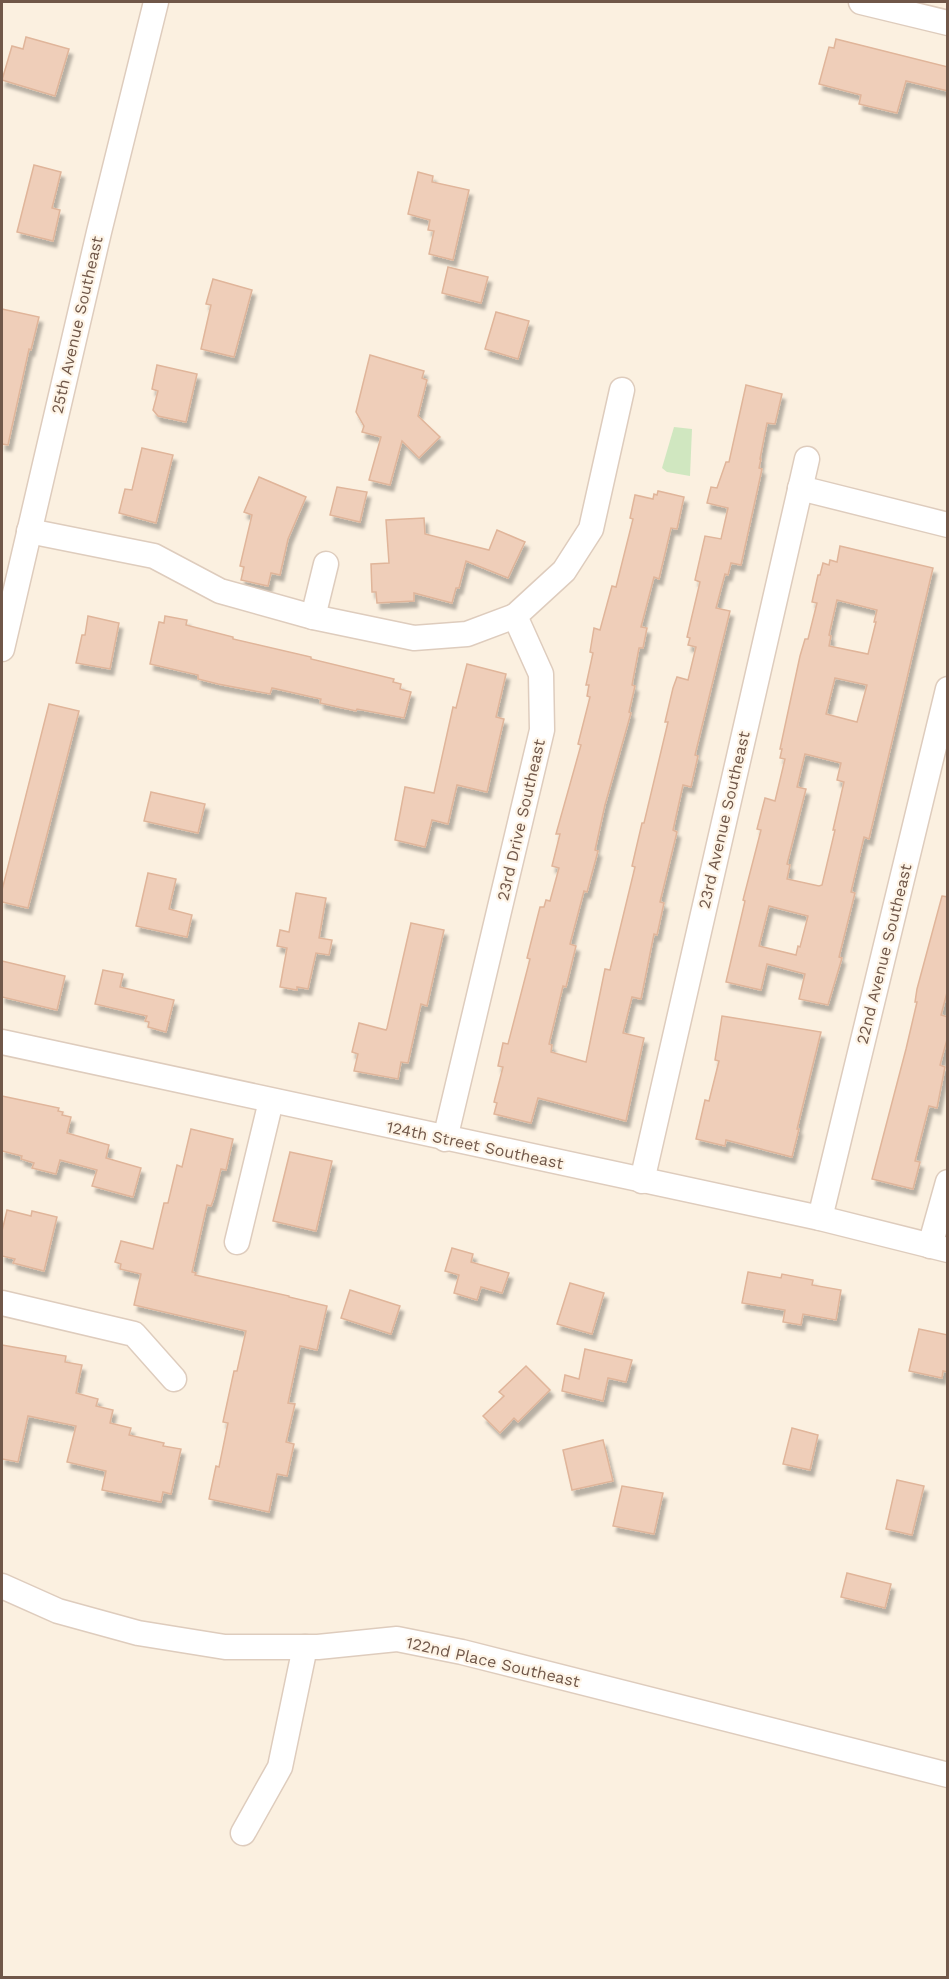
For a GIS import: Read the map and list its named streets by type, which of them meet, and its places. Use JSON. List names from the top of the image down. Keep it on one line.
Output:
{"streets":{"street":["25th Avenue Southeast","23rd Drive Southeast","23rd Avenue Southeast","22nd Avenue Southeast","124th Street Southeast","122nd Place Southeast"]},"crossings":[["23rd Drive Southeast","124th Street Southeast"],["23rd Avenue Southeast","124th Street Southeast"],["22nd Avenue Southeast","124th Street Southeast"]]}
